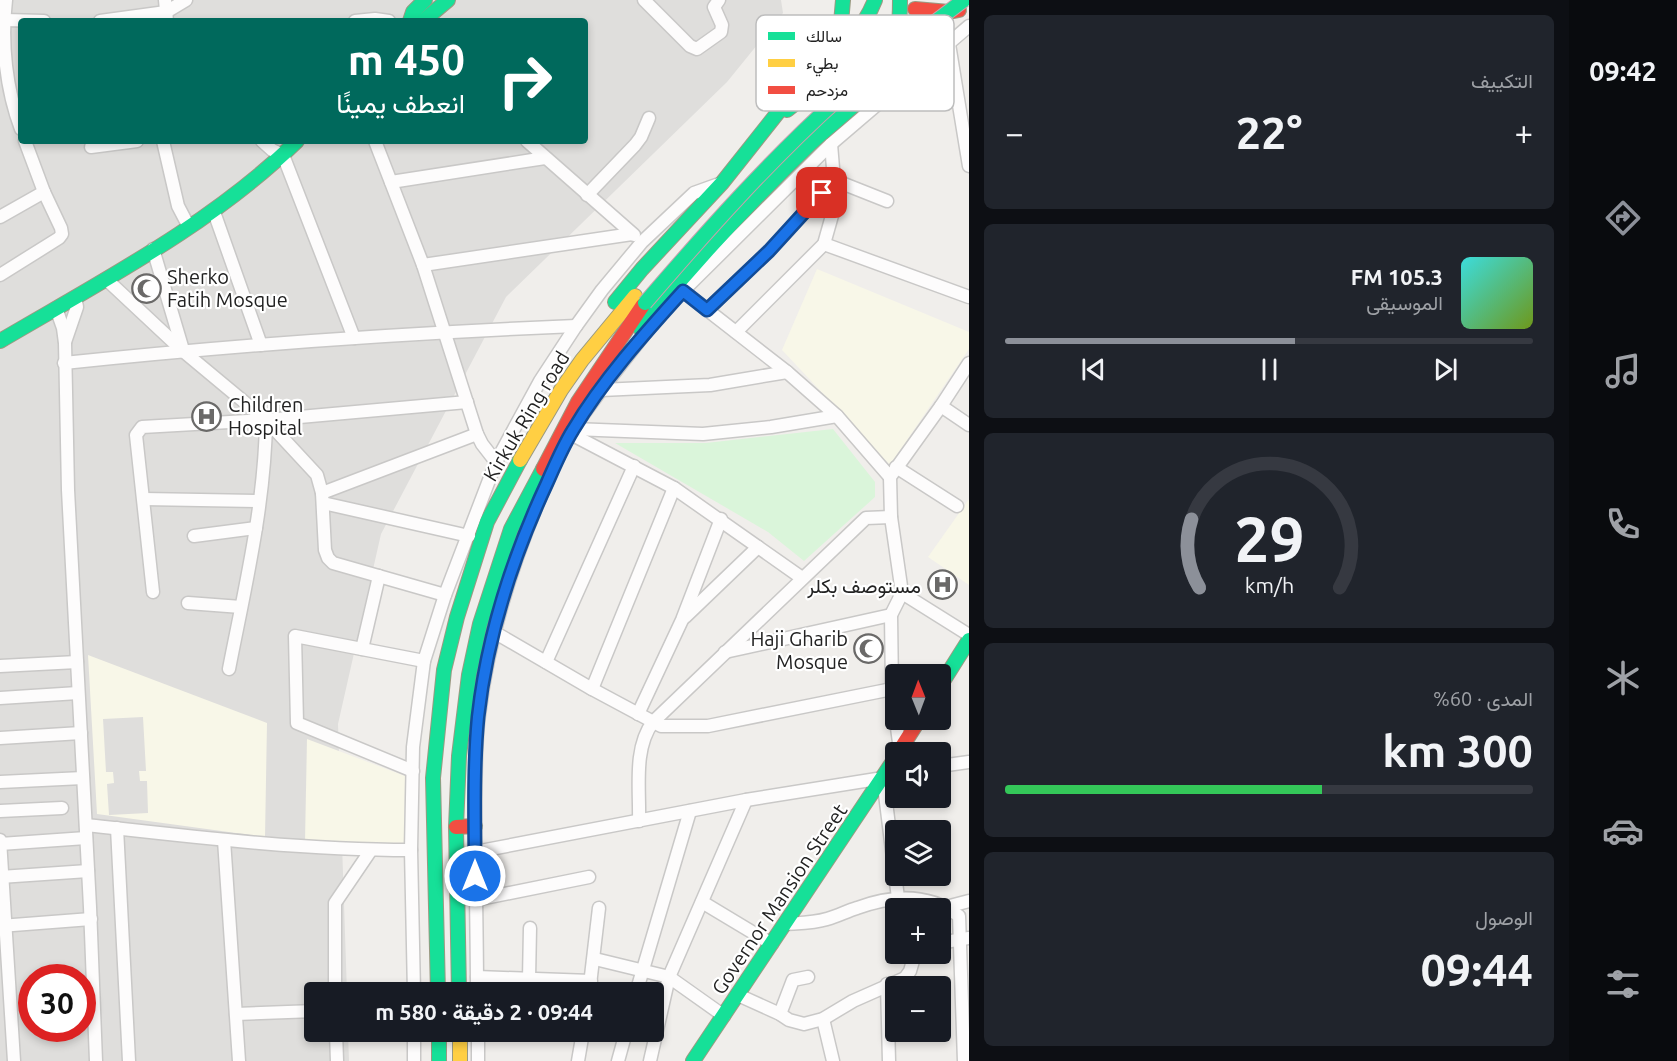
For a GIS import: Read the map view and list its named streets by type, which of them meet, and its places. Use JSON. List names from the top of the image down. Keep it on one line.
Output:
{"streets":{"main road":["Kirkuk Ring road","Governor Mansion Street"]},"places":{"mosque":["Sherko Fatih Mosque","Haji Gharib Mosque"],"hospital":["Children Hospital","مستوصف بكلر"]},"legend":["سالك","بطيء","مزدحم"],"north":"top","page":{"tabs":"09:42","tile":["التكييف",["المدى · 60%","300 km"],["الوصول","09:44"]],"turn":["450 m","انعطف يمينًا"],"heat":["−","22°","+"],"song":["105.3 FM","الموسيقى"],"map_buttons":["+","−"],"limit":"30","trip":"09:44 · 2 دقيقة · 580 m","gauge":["29","km/h"]}}
